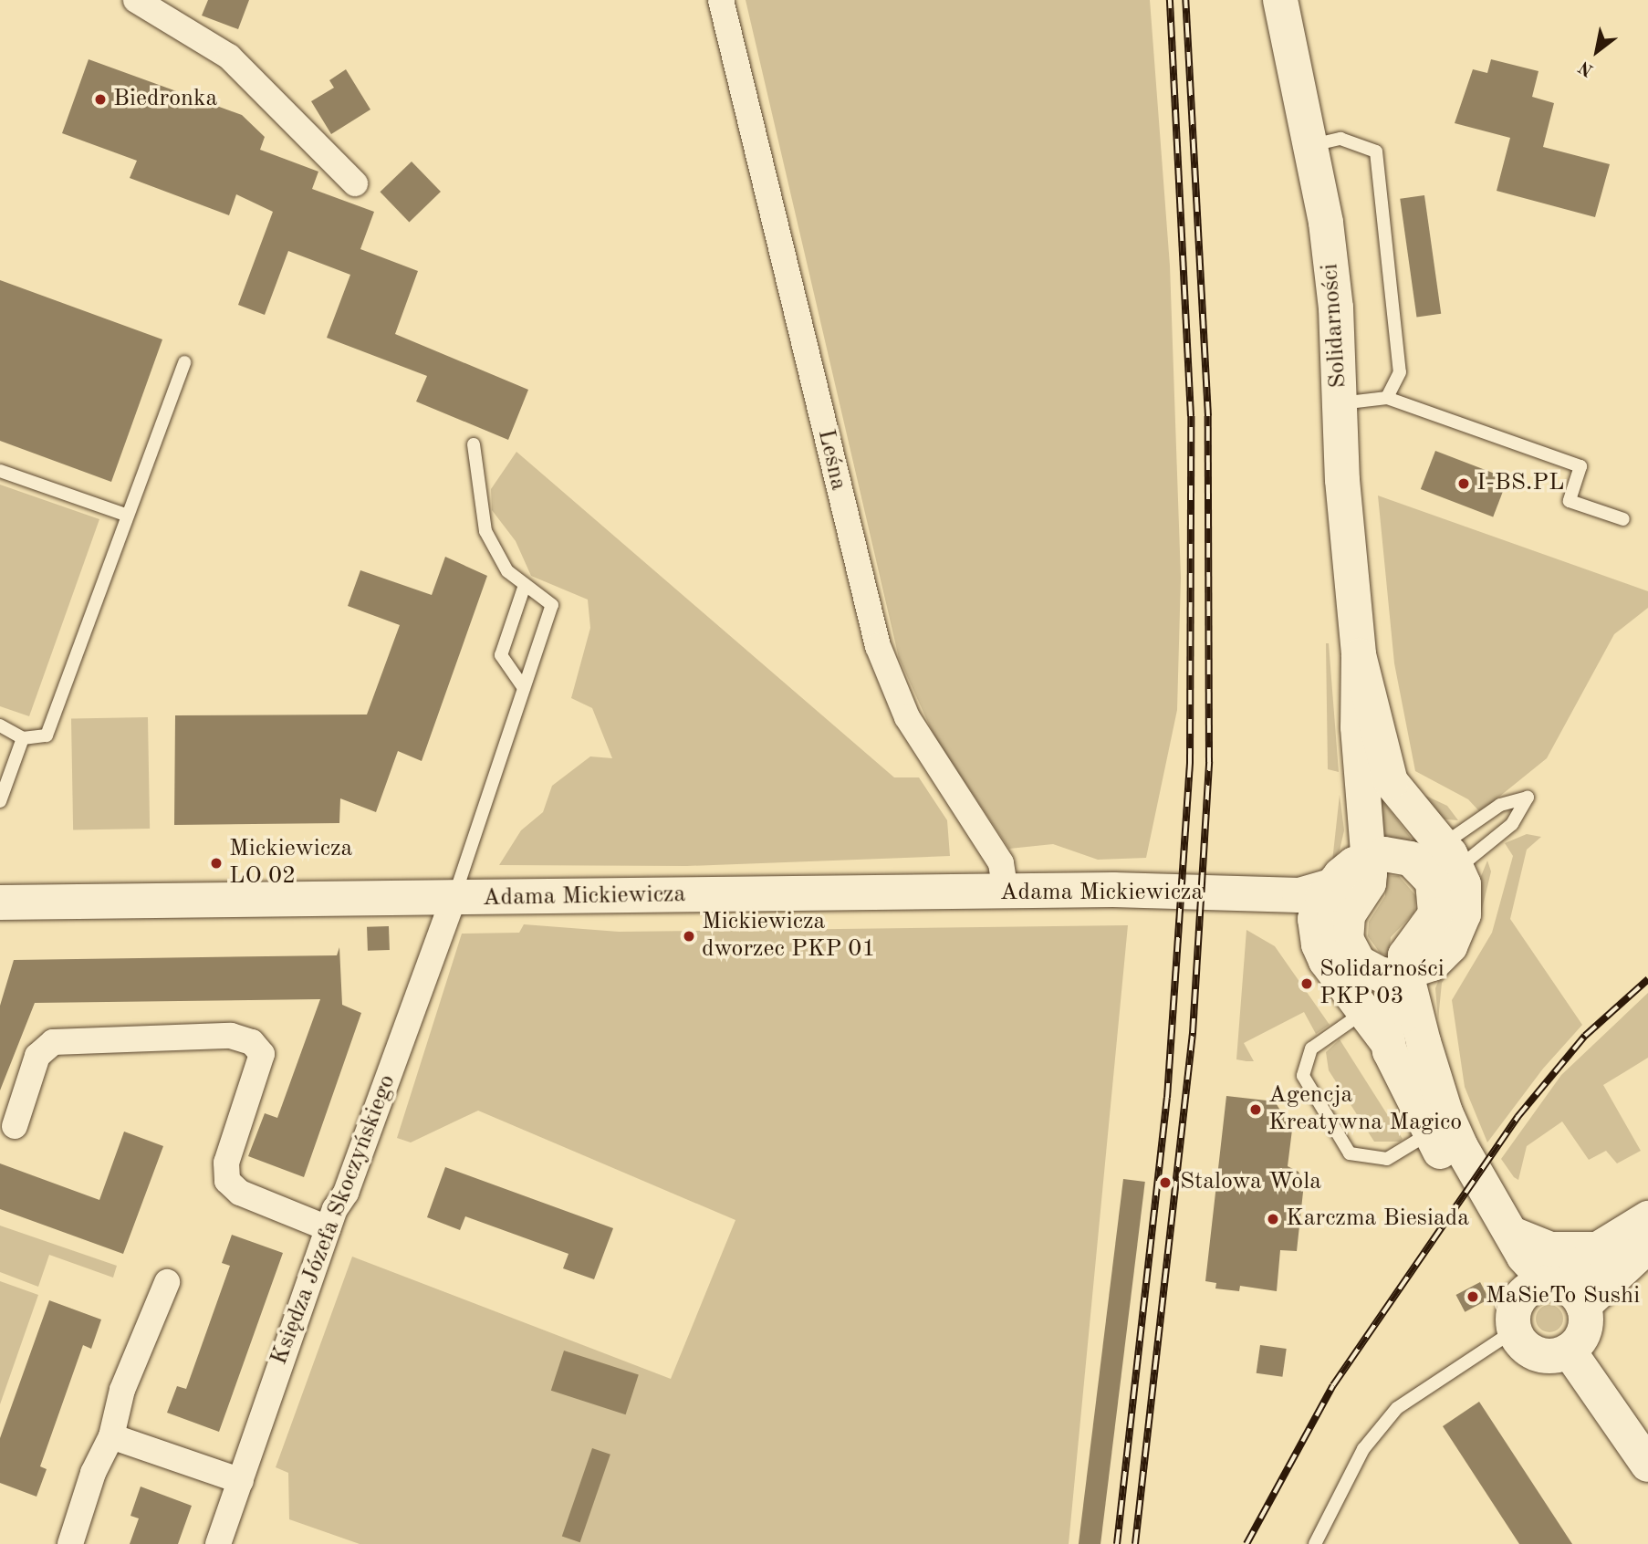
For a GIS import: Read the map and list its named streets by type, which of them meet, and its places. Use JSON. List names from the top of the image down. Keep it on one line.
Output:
{"streets":{"street":["Solidarności","Leśna","Adama Mickiewicza","Księdza Józefa Skoczyńskiego"]},"crossings":[["Solidarności","Adama Mickiewicza"],["Leśna","Adama Mickiewicza"],["Adama Mickiewicza","Księdza Józefa Skoczyńskiego"]],"places":["Biedronka","I-BS.PL","Mickiewicza LO 02","Mickiewicza dworzec PKP 01","Solidarności PKP 03","Agencja Kreatywna Magico","Stalowa Wola","Karczma Biesiada","MaSieTo Sushi"],"north":"bottom left"}
